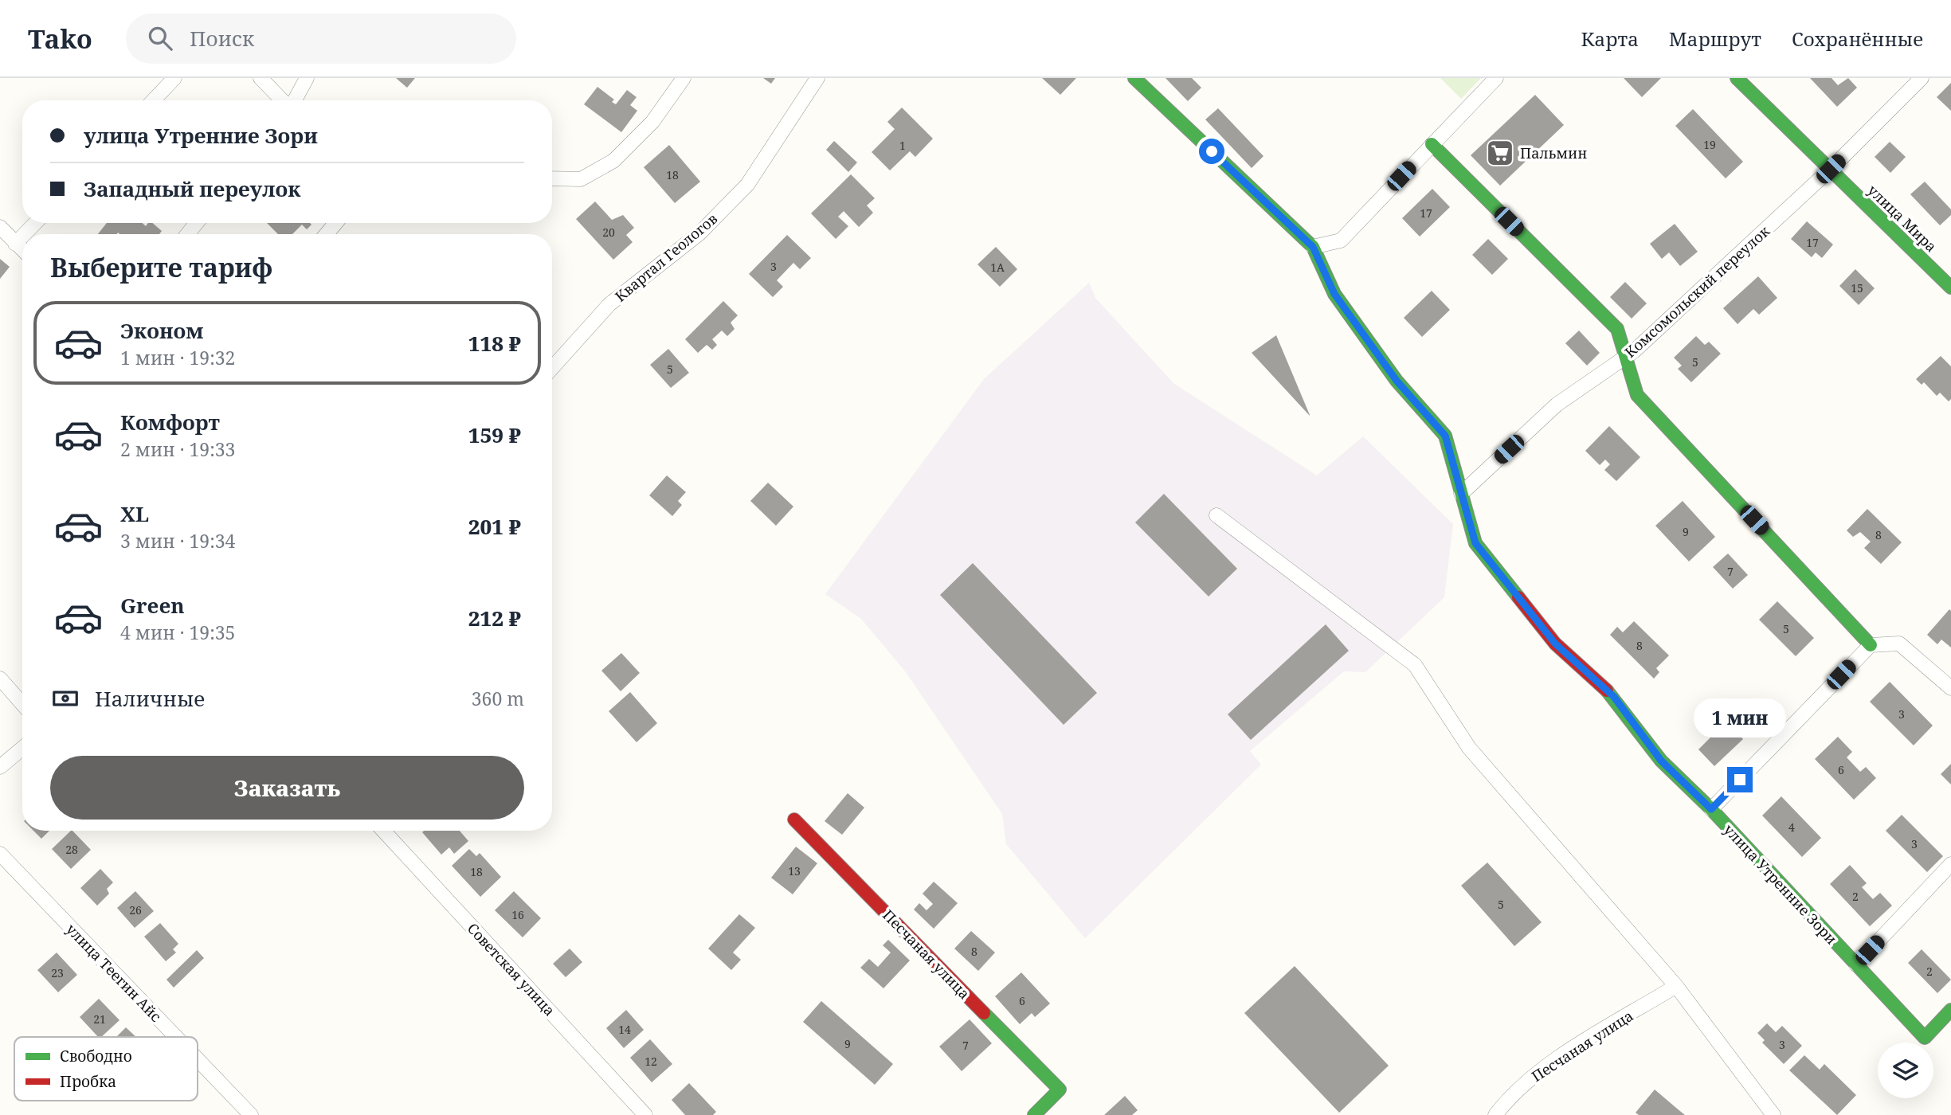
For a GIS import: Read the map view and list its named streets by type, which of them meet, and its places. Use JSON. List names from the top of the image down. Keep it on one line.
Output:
{"streets":{"street":["улица Мира","Квартал Геологов","Комсомольский переулок","улица Утренние Зори","Песчаная улица","Советская улица","улица Теегин Айс"]},"crossings":[["улица Мира","Комсомольский переулок"],["Комсомольский переулок","улица Утренние Зори"]],"places":{"supermarket":["Пальмин"]},"house_numbers":["19","1","18","17","20","17","3","1А","15","5","5","9","8","7","5","8","3","6","4","3","28","13","18","2","5","26","16","8","2","23","6","21","14","9","3","7","12"],"legend":["Свободно","Пробка"],"page":{"header":"Tako","search":"Поиск","nav":["Карта","Маршрут","Сохранённые"],"banner":["улица Утренние Зори","Западный переулок"],"heading":"Выберите тариф","list":[{"name":"Эконом","note":"1 мин · 19:32","value":"118 ₽"},{"name":"Комфорт","note":"2 мин · 19:33","value":"159 ₽"},{"name":"XL","note":"3 мин · 19:34","value":"201 ₽"},{"name":"Green","note":"4 мин · 19:35","value":"212 ₽"}],"pay":["Наличные","360 m"],"bubble":"1 мин","buttons":"Заказать"}}
